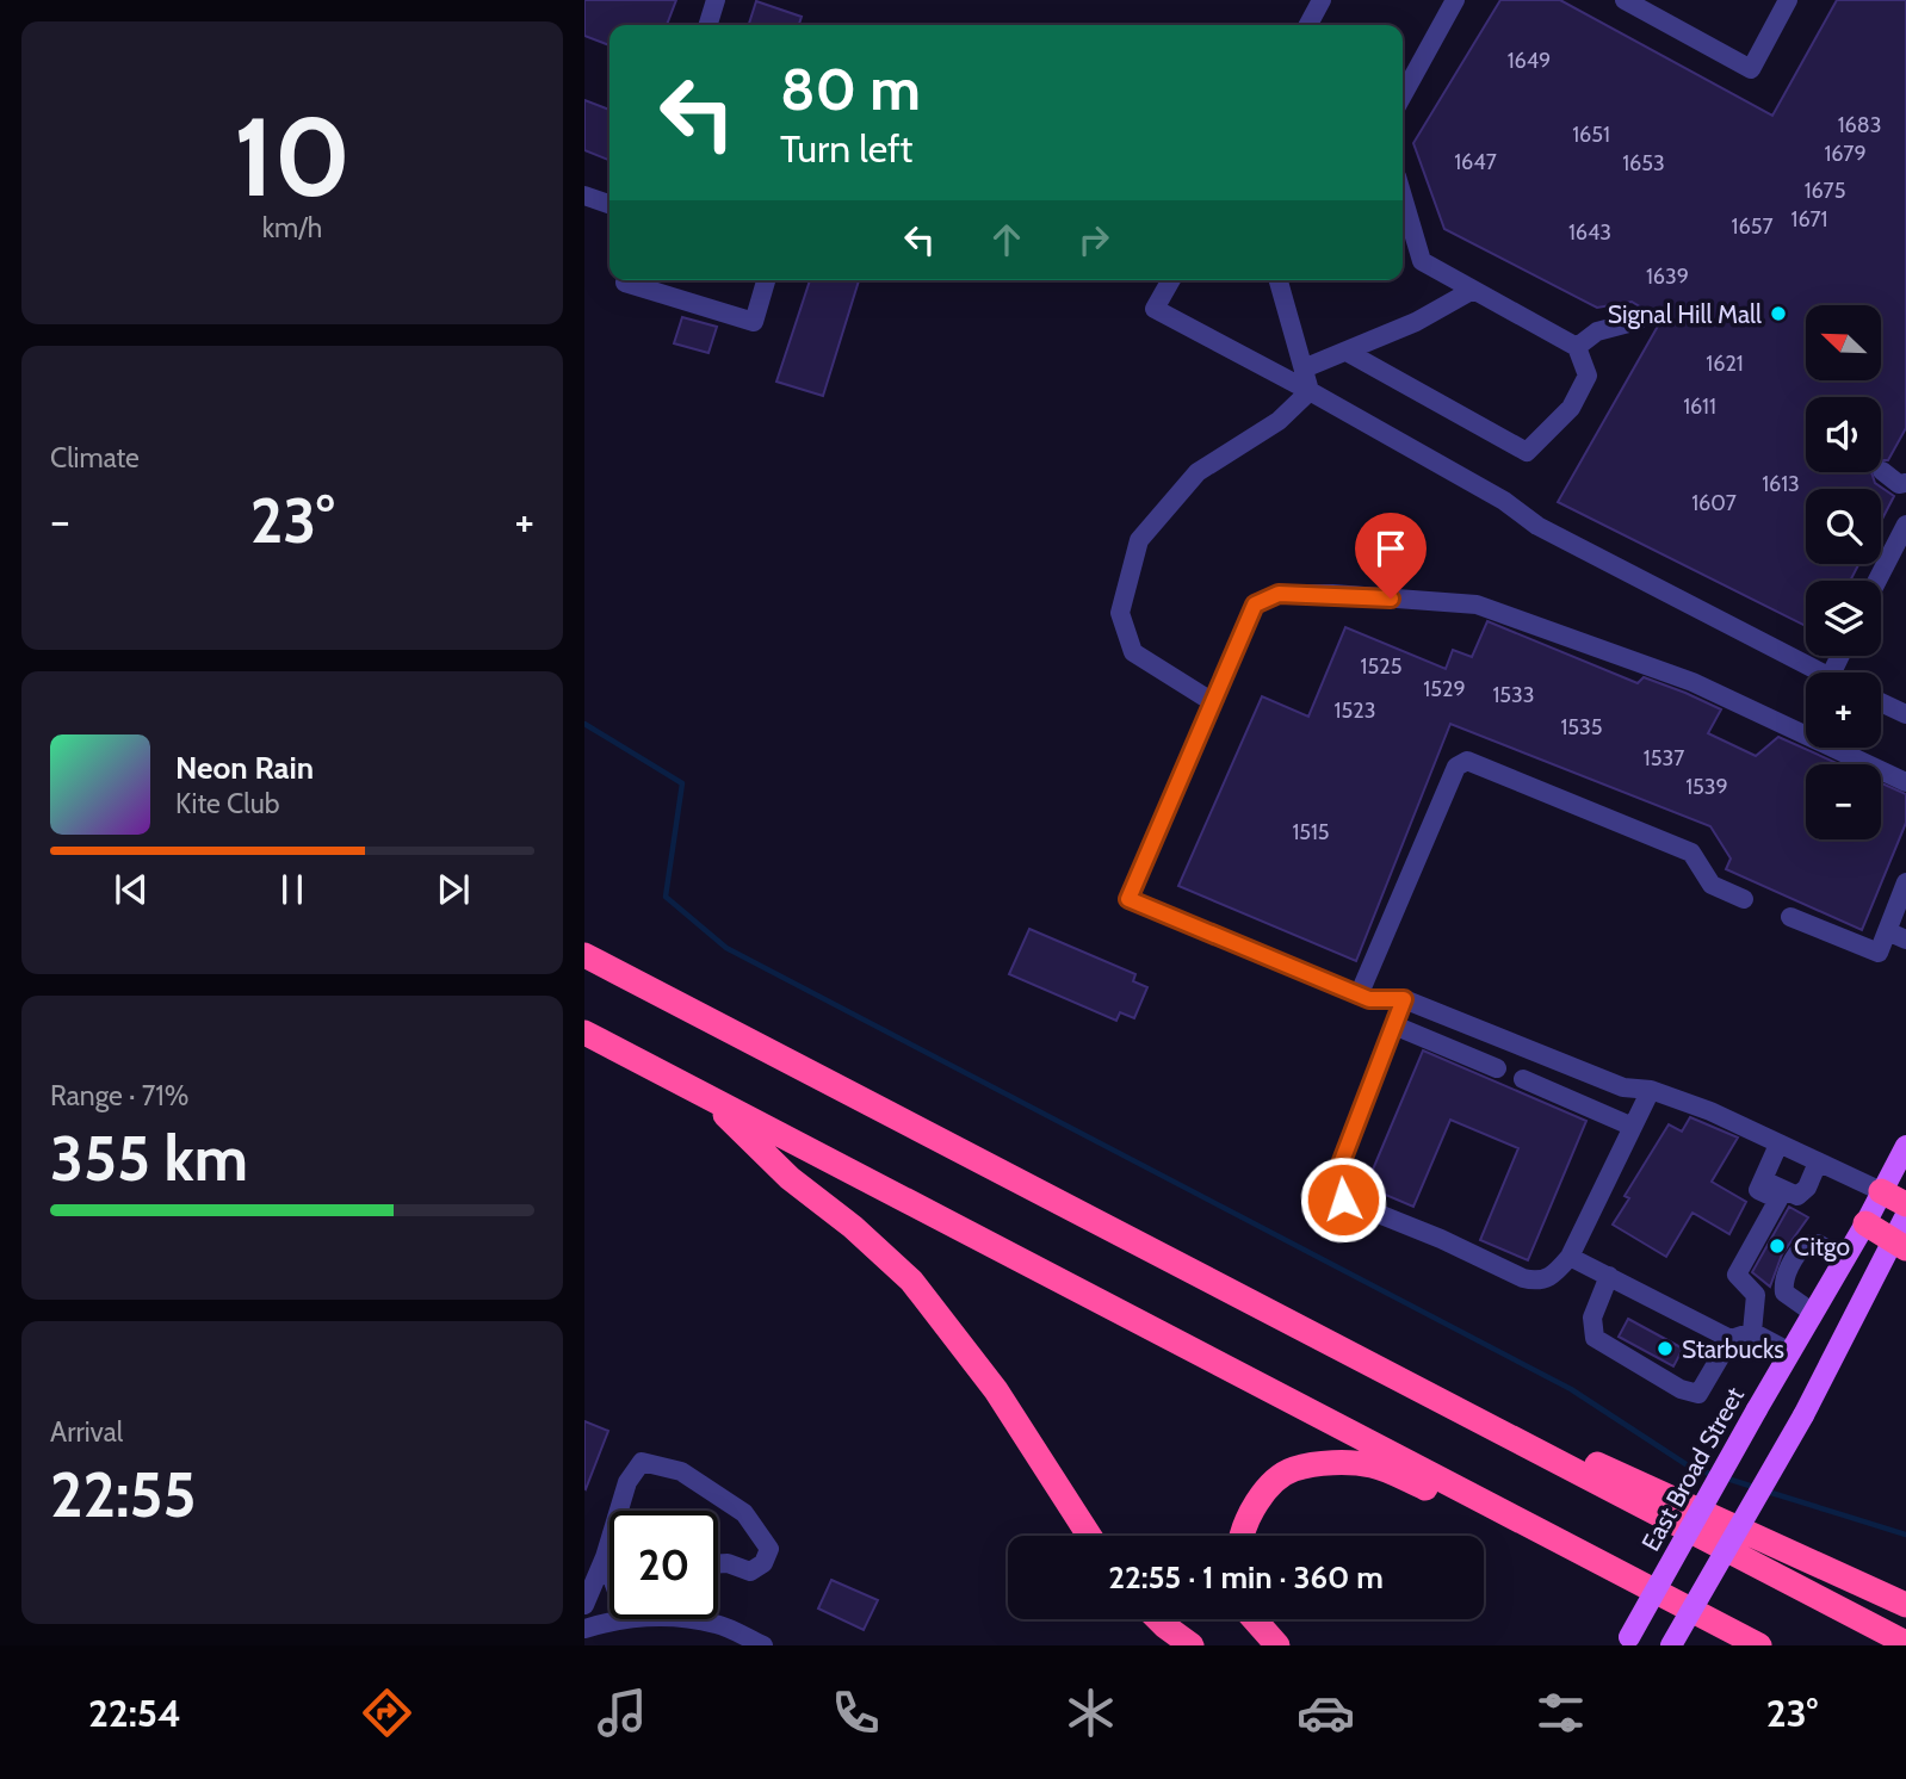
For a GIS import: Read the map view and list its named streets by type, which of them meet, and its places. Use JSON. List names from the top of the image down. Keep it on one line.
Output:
{"streets":{"main road":["East Broad Street"]},"places":["Signal Hill Mall","Citgo","Starbucks"],"house_numbers":["1649","1683","1651","1679","1647","1653","1675","1671","1657","1643","1639","1621","1611","1613","1607","1525","1529","1533","1523","1535","1537","1539","1515"],"north":"top left","page":{"tile":[["10","km/h"],"Climate",["Range · 71%","355 km"],["Arrival","22:55"]],"turn":["80 m","Turn left"],"map_buttons":["+","−"],"heat":["−","23°","+"],"song":["Neon Rain","Kite Club"],"limit":"20","trip":"22:55 · 1 min · 360 m","tabs":["22:54","23°"]}}
